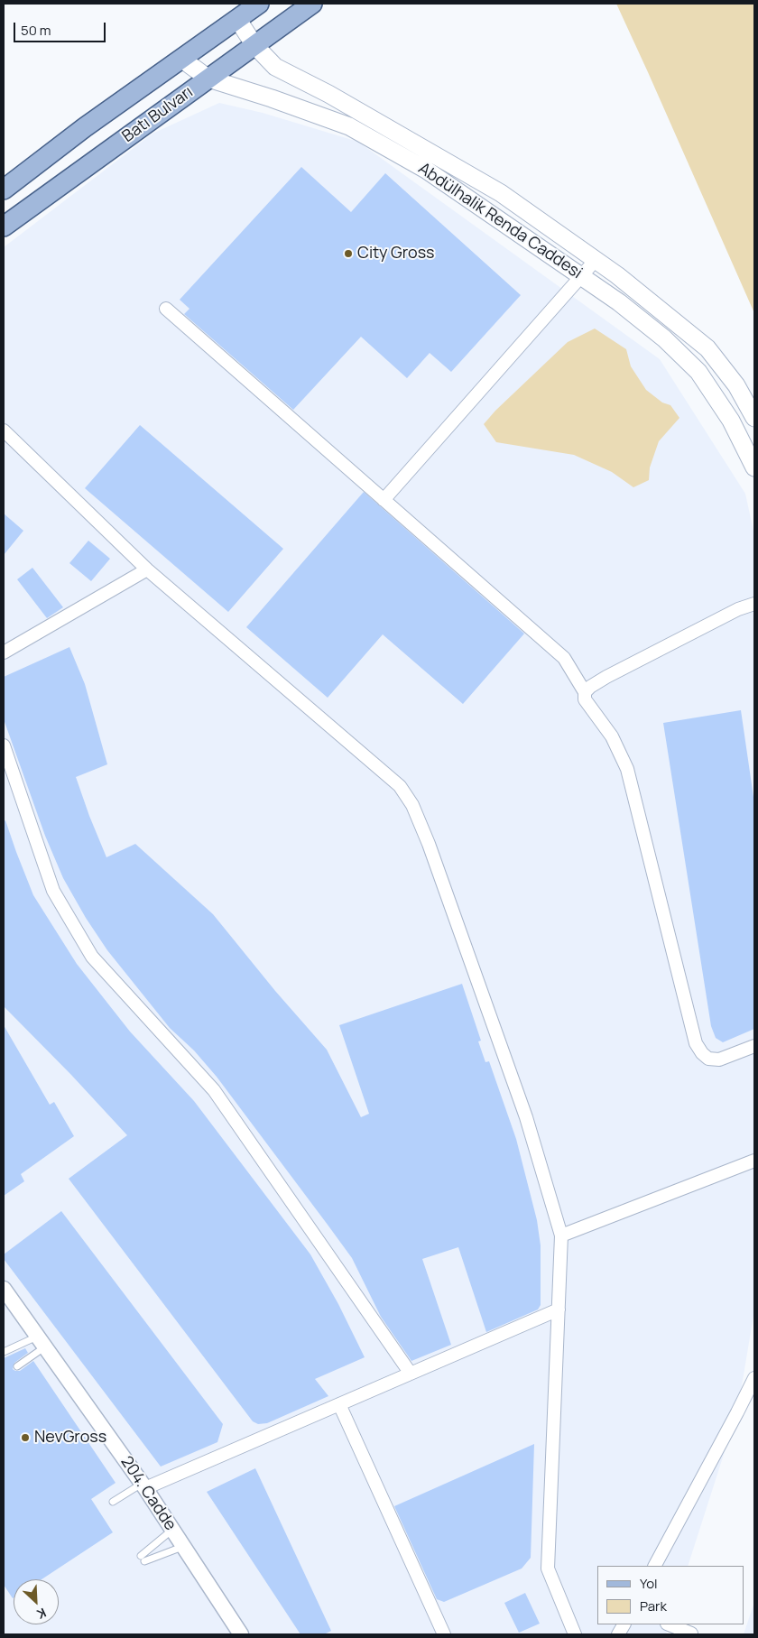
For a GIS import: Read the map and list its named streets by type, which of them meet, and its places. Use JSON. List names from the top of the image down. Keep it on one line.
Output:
{"streets":{"main road":["Batı Bulvarı","Abdülhalik Renda Caddesi"],"street":["204. Cadde"]},"crossings":[["Batı Bulvarı","Abdülhalik Renda Caddesi"]],"places":["City Gross","NevGross"],"legend":["Yol","Park"],"scale_bar":"50 m","north":"bottom right"}
